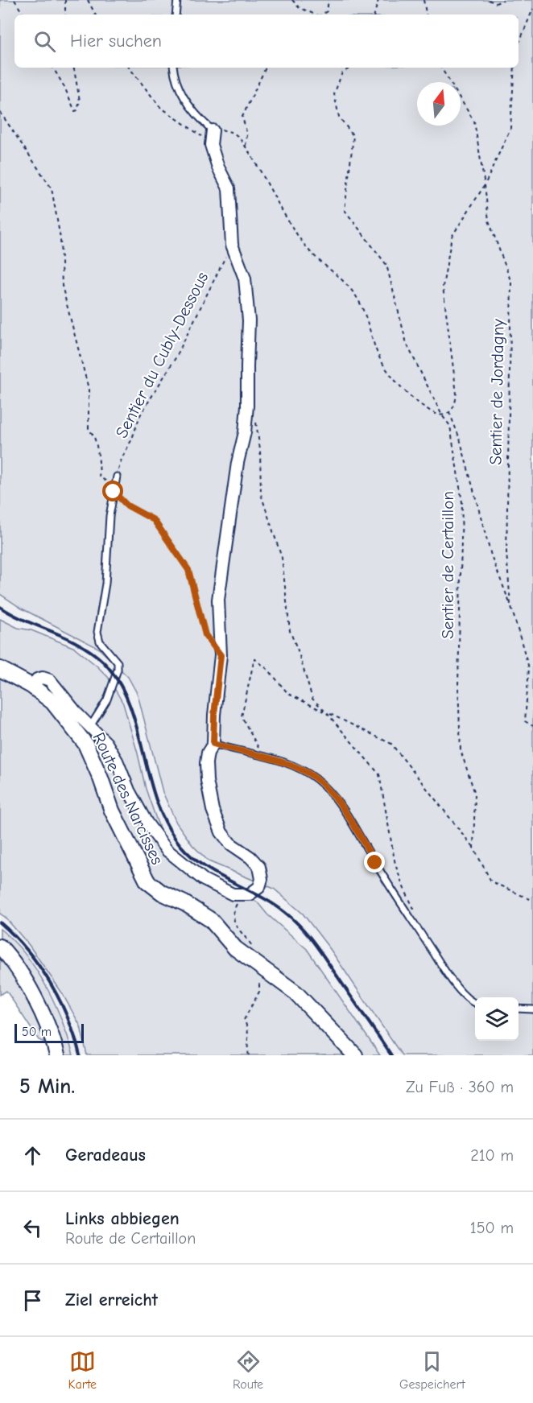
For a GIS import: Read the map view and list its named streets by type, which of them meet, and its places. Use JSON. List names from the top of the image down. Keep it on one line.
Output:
{"streets":{"street":["Route des Narcisses"],"path":["Sentier du Cubly-Dessous","Sentier de Jordagny","Sentier de Certaillon"]},"scale_bar":"50 m","north":"top","page":{"search":"Hier suchen","scale":"50 m","heading":["5 Min.","Zu Fuß · 360 m"],"list":[["Geradeaus","210 m"],["Links abbiegen","Route de Certaillon","150 m"],"Ziel erreicht"],"nav":["Karte","Route","Gespeichert"]}}
